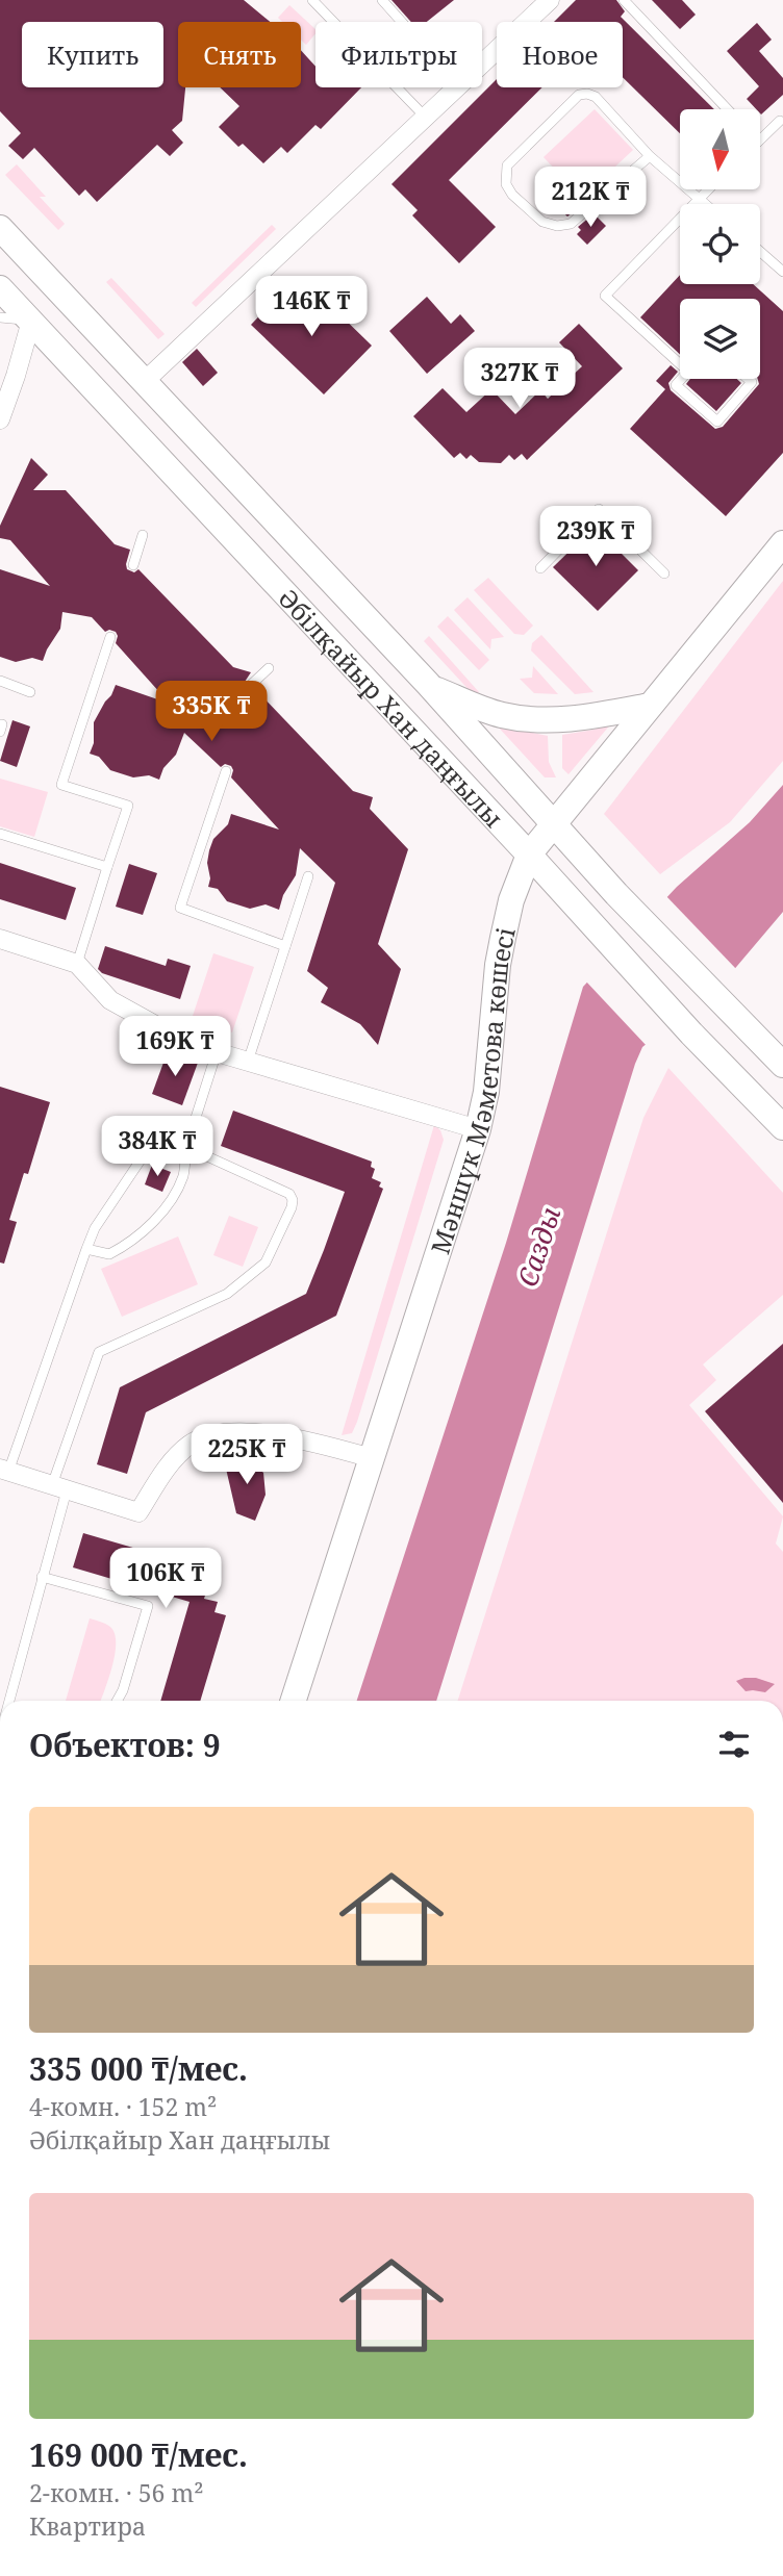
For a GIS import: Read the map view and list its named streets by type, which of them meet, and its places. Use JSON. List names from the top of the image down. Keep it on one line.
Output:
{"streets":{"main road":["Әбілқайыр Хан даңғылы","Мәншүк Мәметова көшесі"]},"crossings":[["Әбілқайыр Хан даңғылы","Мәншүк Мәметова көшесі"]],"water":["Сазды"],"north":"bottom","page":{"chip":["Купить","Снять","Фильтры","Новое"],"price":["212K ₸","146K ₸","327K ₸","239K ₸","335K ₸","169K ₸","384K ₸","225K ₸","106K ₸"],"heading":"Объектов: 9","list":[{"name":"335 000 ₸/мес.","note":"4-комн. · 152 m² · Әбілқайыр Хан даңғылы"},{"name":"169 000 ₸/мес.","note":"2-комн. · 56 m² · Квартира"}]}}
